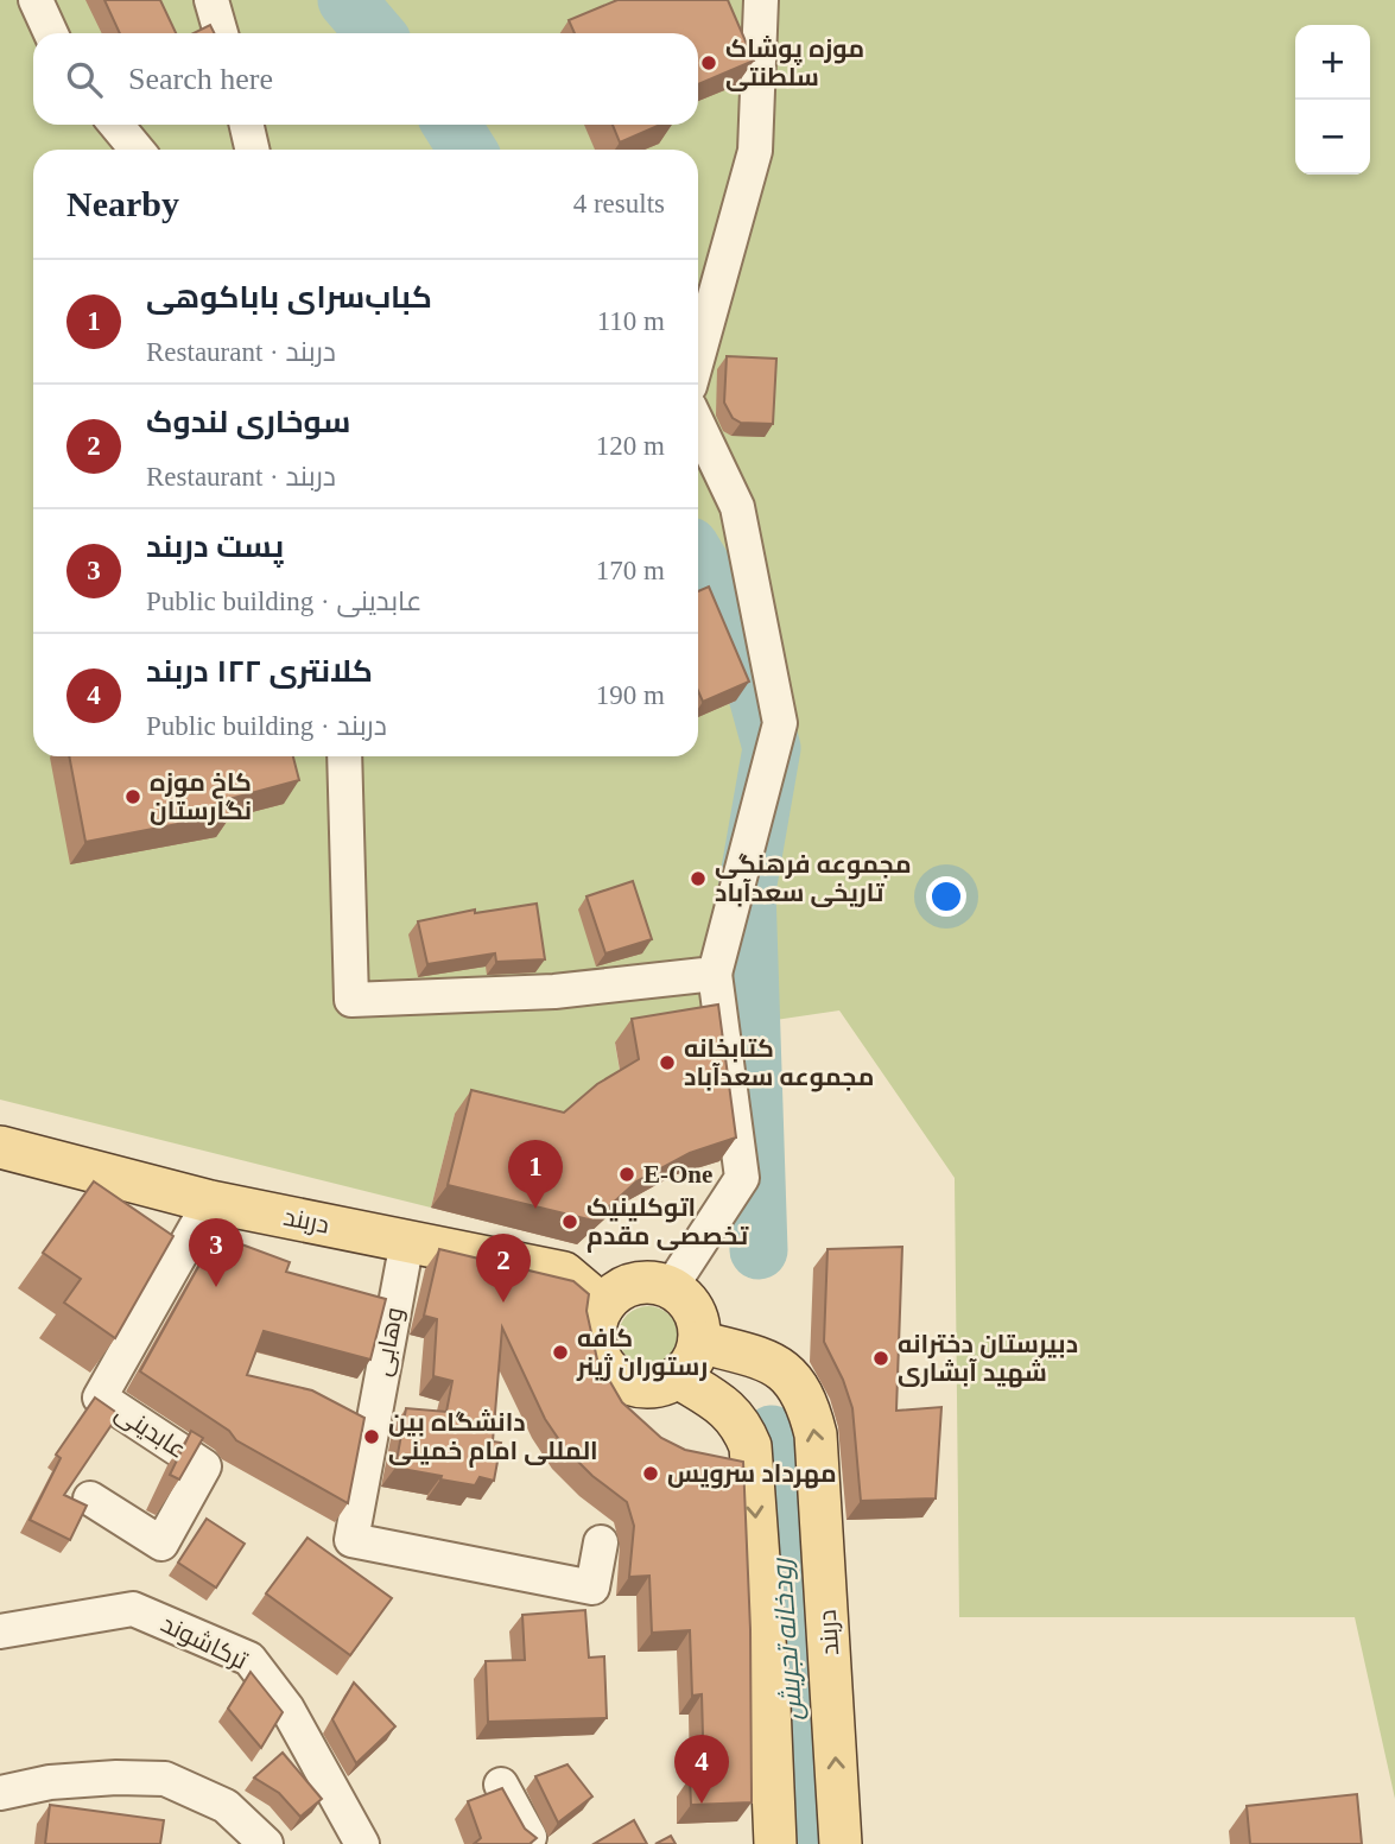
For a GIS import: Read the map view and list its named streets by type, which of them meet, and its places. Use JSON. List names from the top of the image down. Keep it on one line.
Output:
{"streets":{"main road":["دربند"],"street":["وهابی","عابدینی","ترکاشوند"]},"crossings":[["دربند","وهابی"],["دربند","عابدینی"]],"water":["رودخانه تجریش"],"places":["موزه پوشاک سلطنتی","کاخ موزه نگارستان","مجموعه فرهنگی تاریخی سعدآباد","کتابخانه مجموعه سعدآباد","E-One","اتوکلینیک تخصصی مقدم","کافه رستوران ژینر","دبیرستان دخترانه شهید آبشاری","دانشگاه بین المللی امام خمینی","مهرداد سرویس"],"page":{"map_buttons":["+","−"],"search":"Search here","heading":["Nearby","4 results"],"list":[{"mark":"1","name":"کباب‌سرای باباکوهی","note":"Restaurant · دربند","value":"110 m"},{"mark":"2","name":"سوخاری لندوک","note":"Restaurant · دربند","value":"120 m"},{"mark":"3","name":"پست دربند","note":"Public building · عابدینی","value":"170 m"},{"mark":"4","name":"کلانتری ۱۲۲ دربند","note":"Public building · دربند","value":"190 m"}],"pins":["1","3","2","4"]}}
